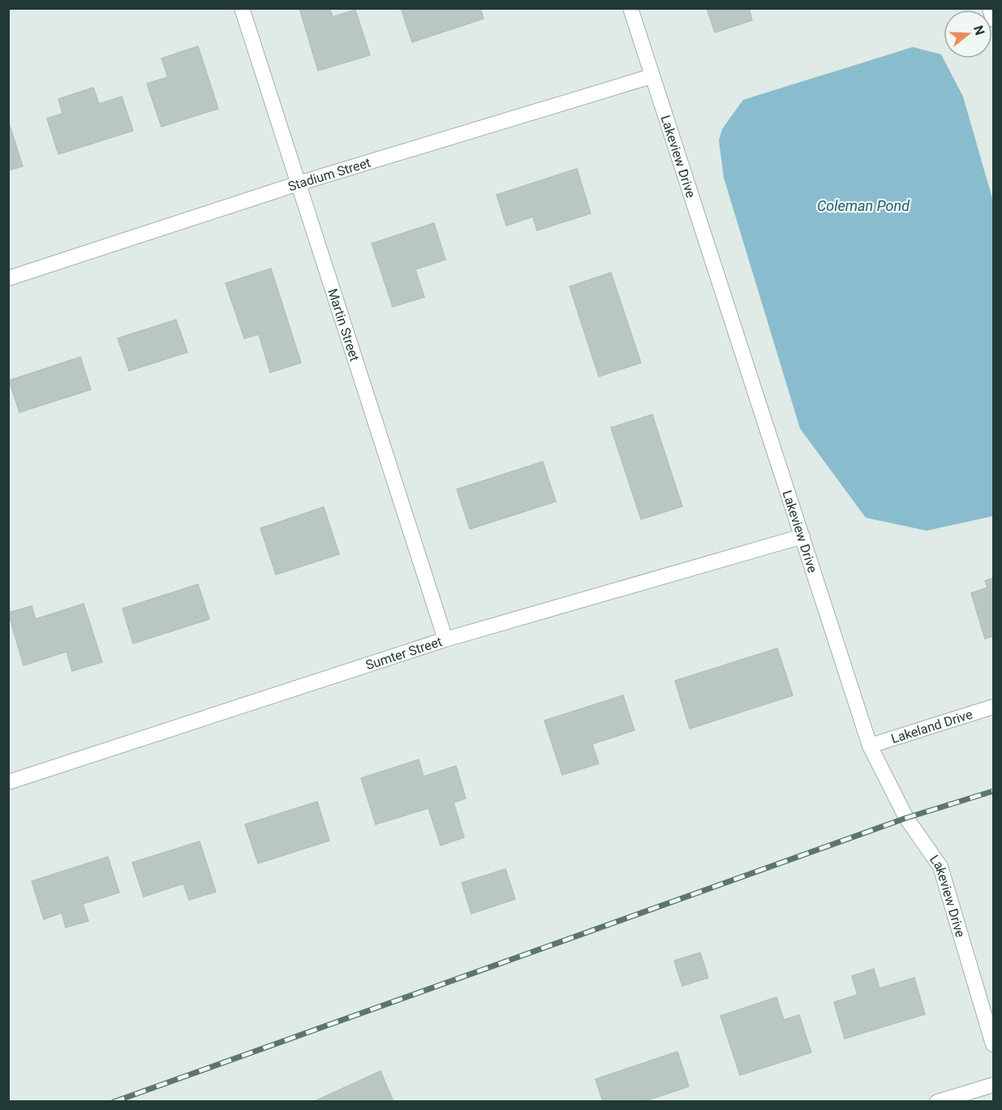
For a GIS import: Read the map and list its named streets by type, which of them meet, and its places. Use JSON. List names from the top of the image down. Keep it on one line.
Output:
{"streets":{"street":["Lakeview Drive","Stadium Street","Martin Street","Sumter Street","Lakeland Drive"]},"crossings":[["Lakeview Drive","Stadium Street"],["Lakeview Drive","Sumter Street"],["Lakeview Drive","Lakeland Drive"],["Stadium Street","Martin Street"],["Martin Street","Sumter Street"]],"water":["Coleman Pond"],"north":"right"}
